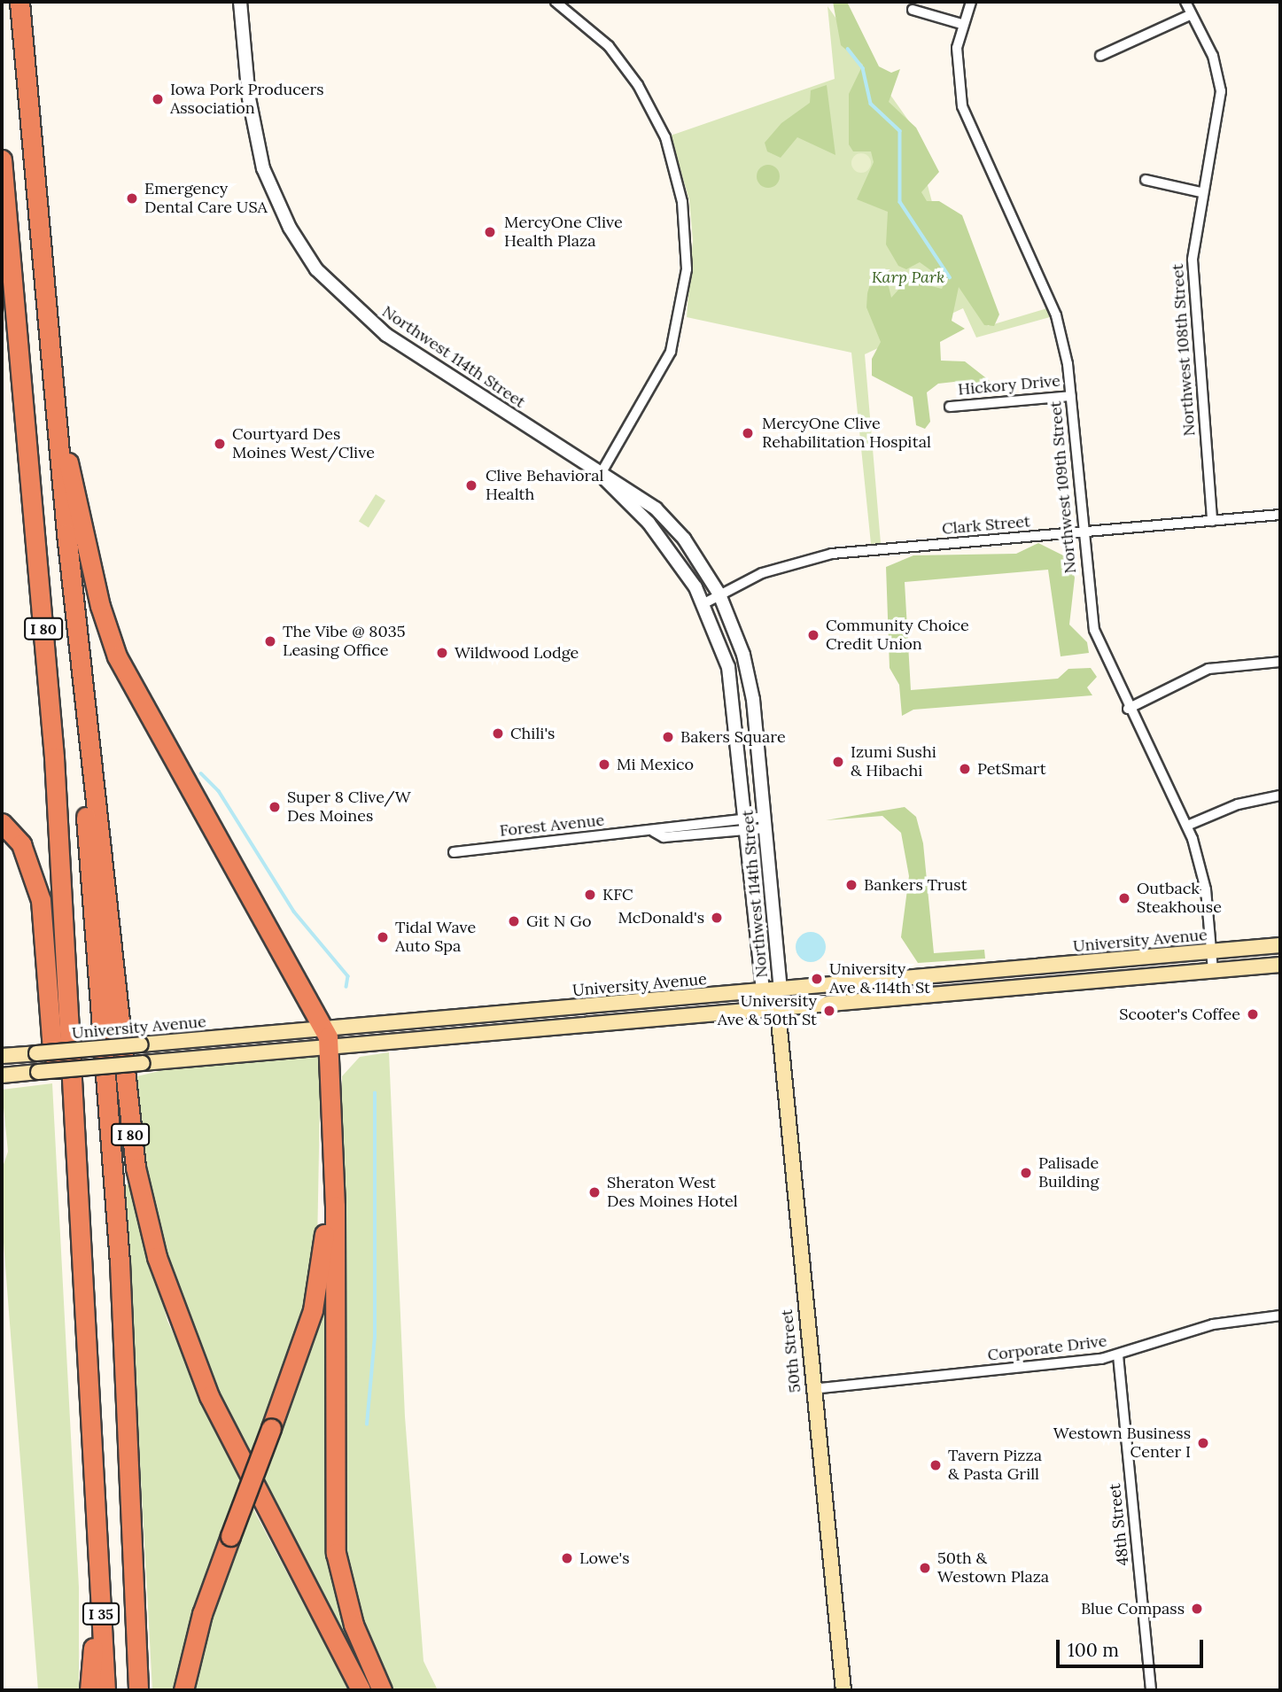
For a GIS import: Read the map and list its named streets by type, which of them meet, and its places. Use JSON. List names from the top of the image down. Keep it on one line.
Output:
{"streets":{"highway":["I 80","I 35"],"main road":["Northwest 114th Street","University Avenue","50th Street"],"street":["Northwest 108th Street","Hickory Drive","Northwest 109th Street","Clark Street","Forest Avenue","Corporate Drive","48th Street"]},"crossings":[["Northwest 108th Street","Clark Street"],["Northwest 114th Street","Clark Street"],["Northwest 114th Street","Forest Avenue"],["Northwest 114th Street","University Avenue"],["Northwest 114th Street","50th Street"],["Hickory Drive","Northwest 109th Street"],["Northwest 109th Street","Clark Street"],["Northwest 109th Street","University Avenue"],["I 80","I 35"],["University Avenue","50th Street"],["Corporate Drive","50th Street"],["Corporate Drive","48th Street"]],"parks":["Karp Park"],"places":["Iowa Pork Producers Association","Emergency Dental Care USA","MercyOne Clive Health Plaza","MercyOne Clive Rehabilitation Hospital","Courtyard Des Moines West/Clive","Clive Behavioral Health","Community Choice Credit Union","The Vibe @ 8035 Leasing Office","Wildwood Lodge","Chili's","Bakers Square","Izumi Sushi & Hibachi","Mi Mexico","PetSmart","Super 8 Clive/W Des Moines","Bankers Trust","KFC","Outback Steakhouse","McDonald's","Git N Go","Tidal Wave Auto Spa","University Ave & 114th St","University Ave & 50th St","Scooter's Coffee","Palisade Building","Sheraton West Des Moines Hotel","Westown Business Center I","Tavern Pizza & Pasta Grill","Lowe's","50th & Westown Plaza","Blue Compass"],"scale_bar":"100 m"}
